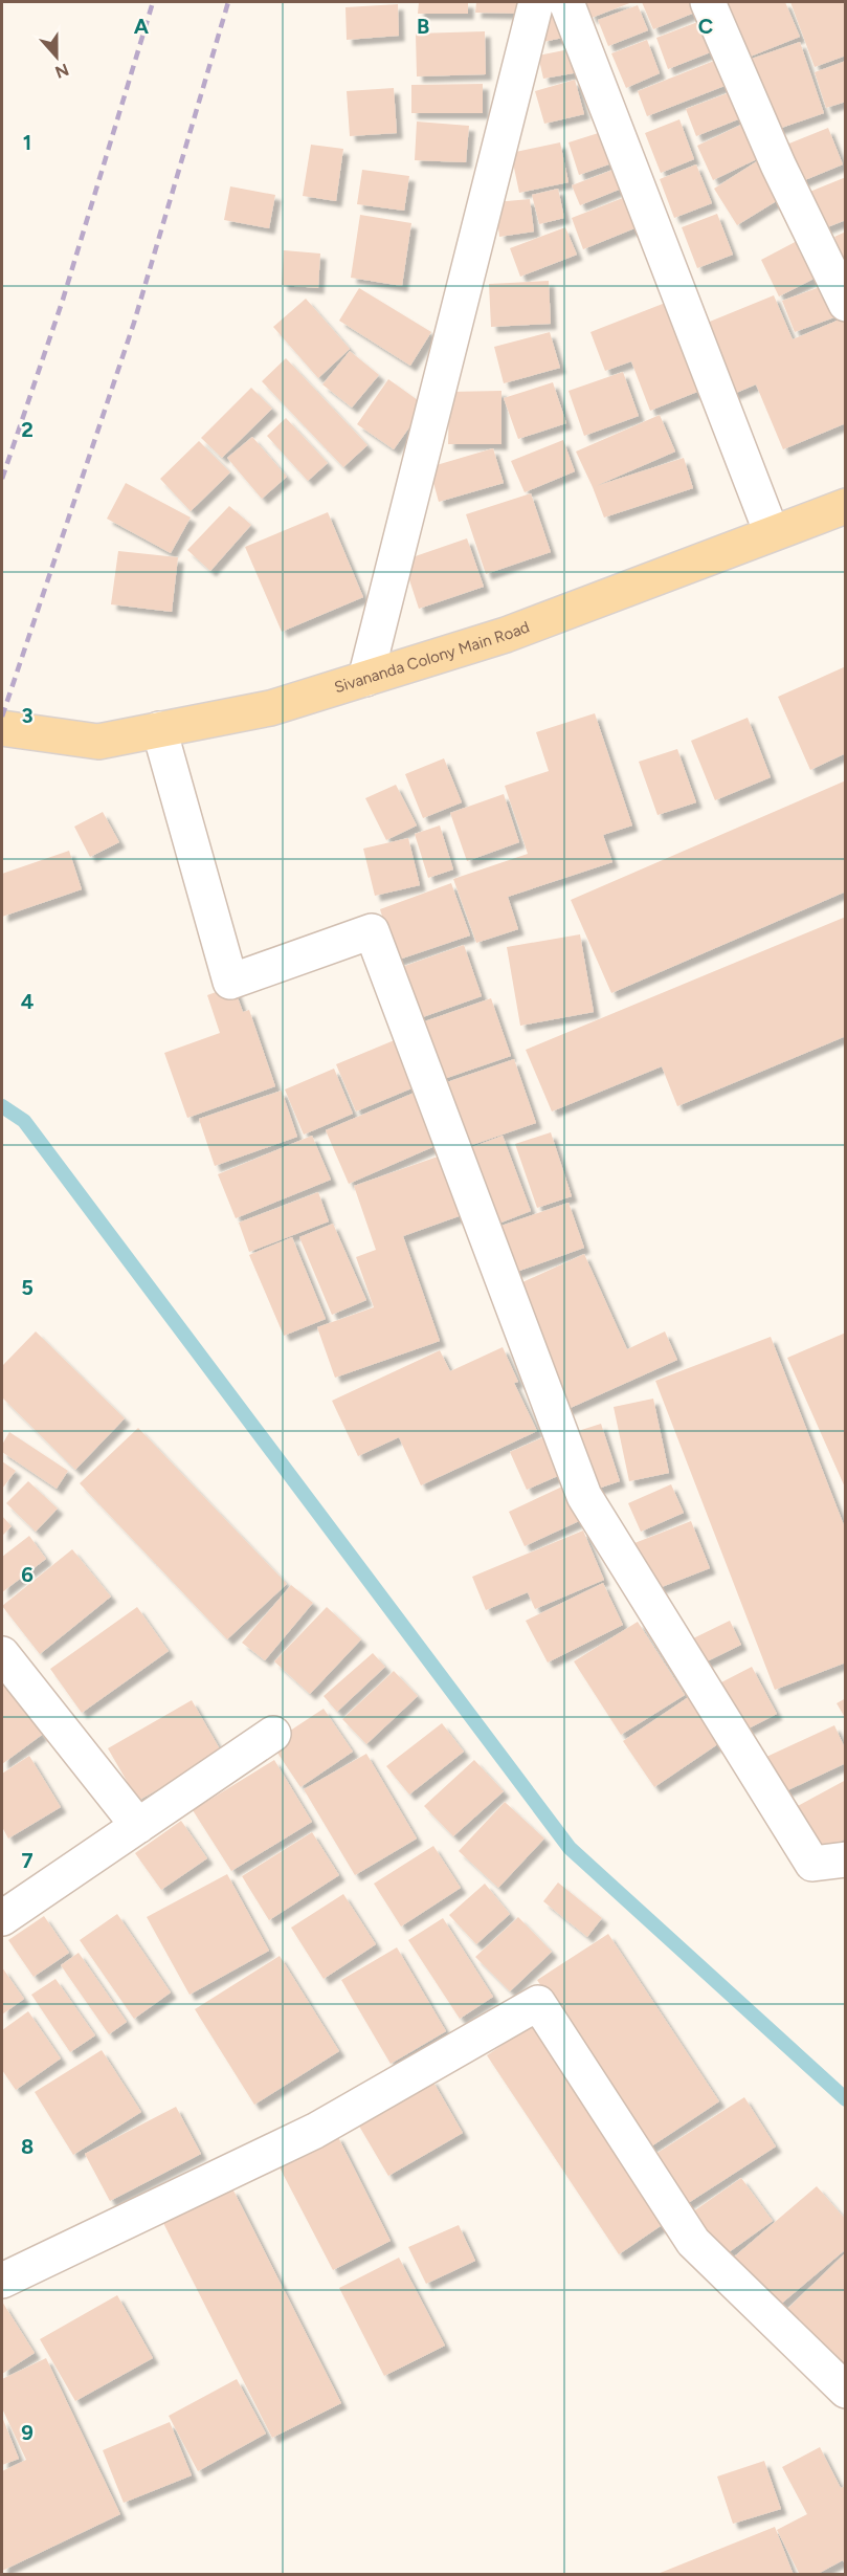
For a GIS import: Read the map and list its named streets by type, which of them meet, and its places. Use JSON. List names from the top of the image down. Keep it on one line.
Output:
{"streets":{"main road":["Sivananda Colony Main Road"]},"north":"bottom","grid":{"columns":["A","B","C"],"rows":["1","2","3","4","5","6","7","8","9"]}}
